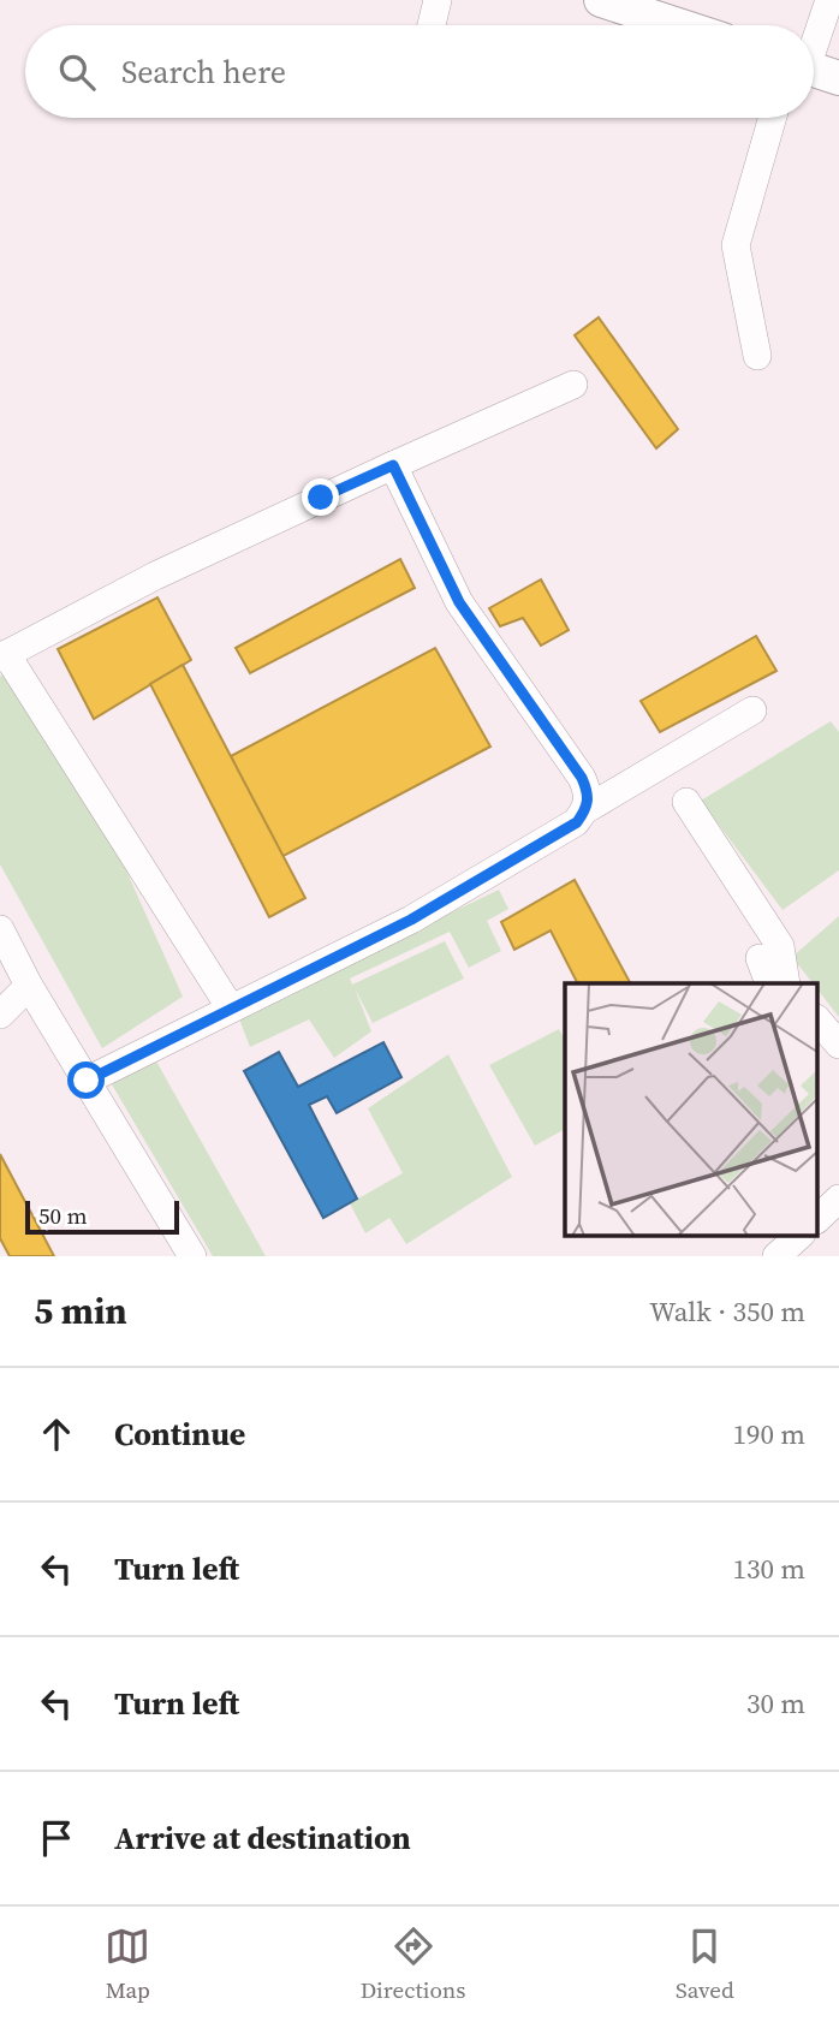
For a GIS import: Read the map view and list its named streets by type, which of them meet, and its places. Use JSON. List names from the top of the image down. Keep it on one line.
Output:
{"scale_bar":"50 m","page":{"search":"Search here","scale":"50 m","heading":["5 min","Walk · 350 m"],"list":[["Continue","190 m"],["Turn left","130 m"],["Turn left","30 m"],"Arrive at destination"],"nav":["Map","Directions","Saved"]}}
